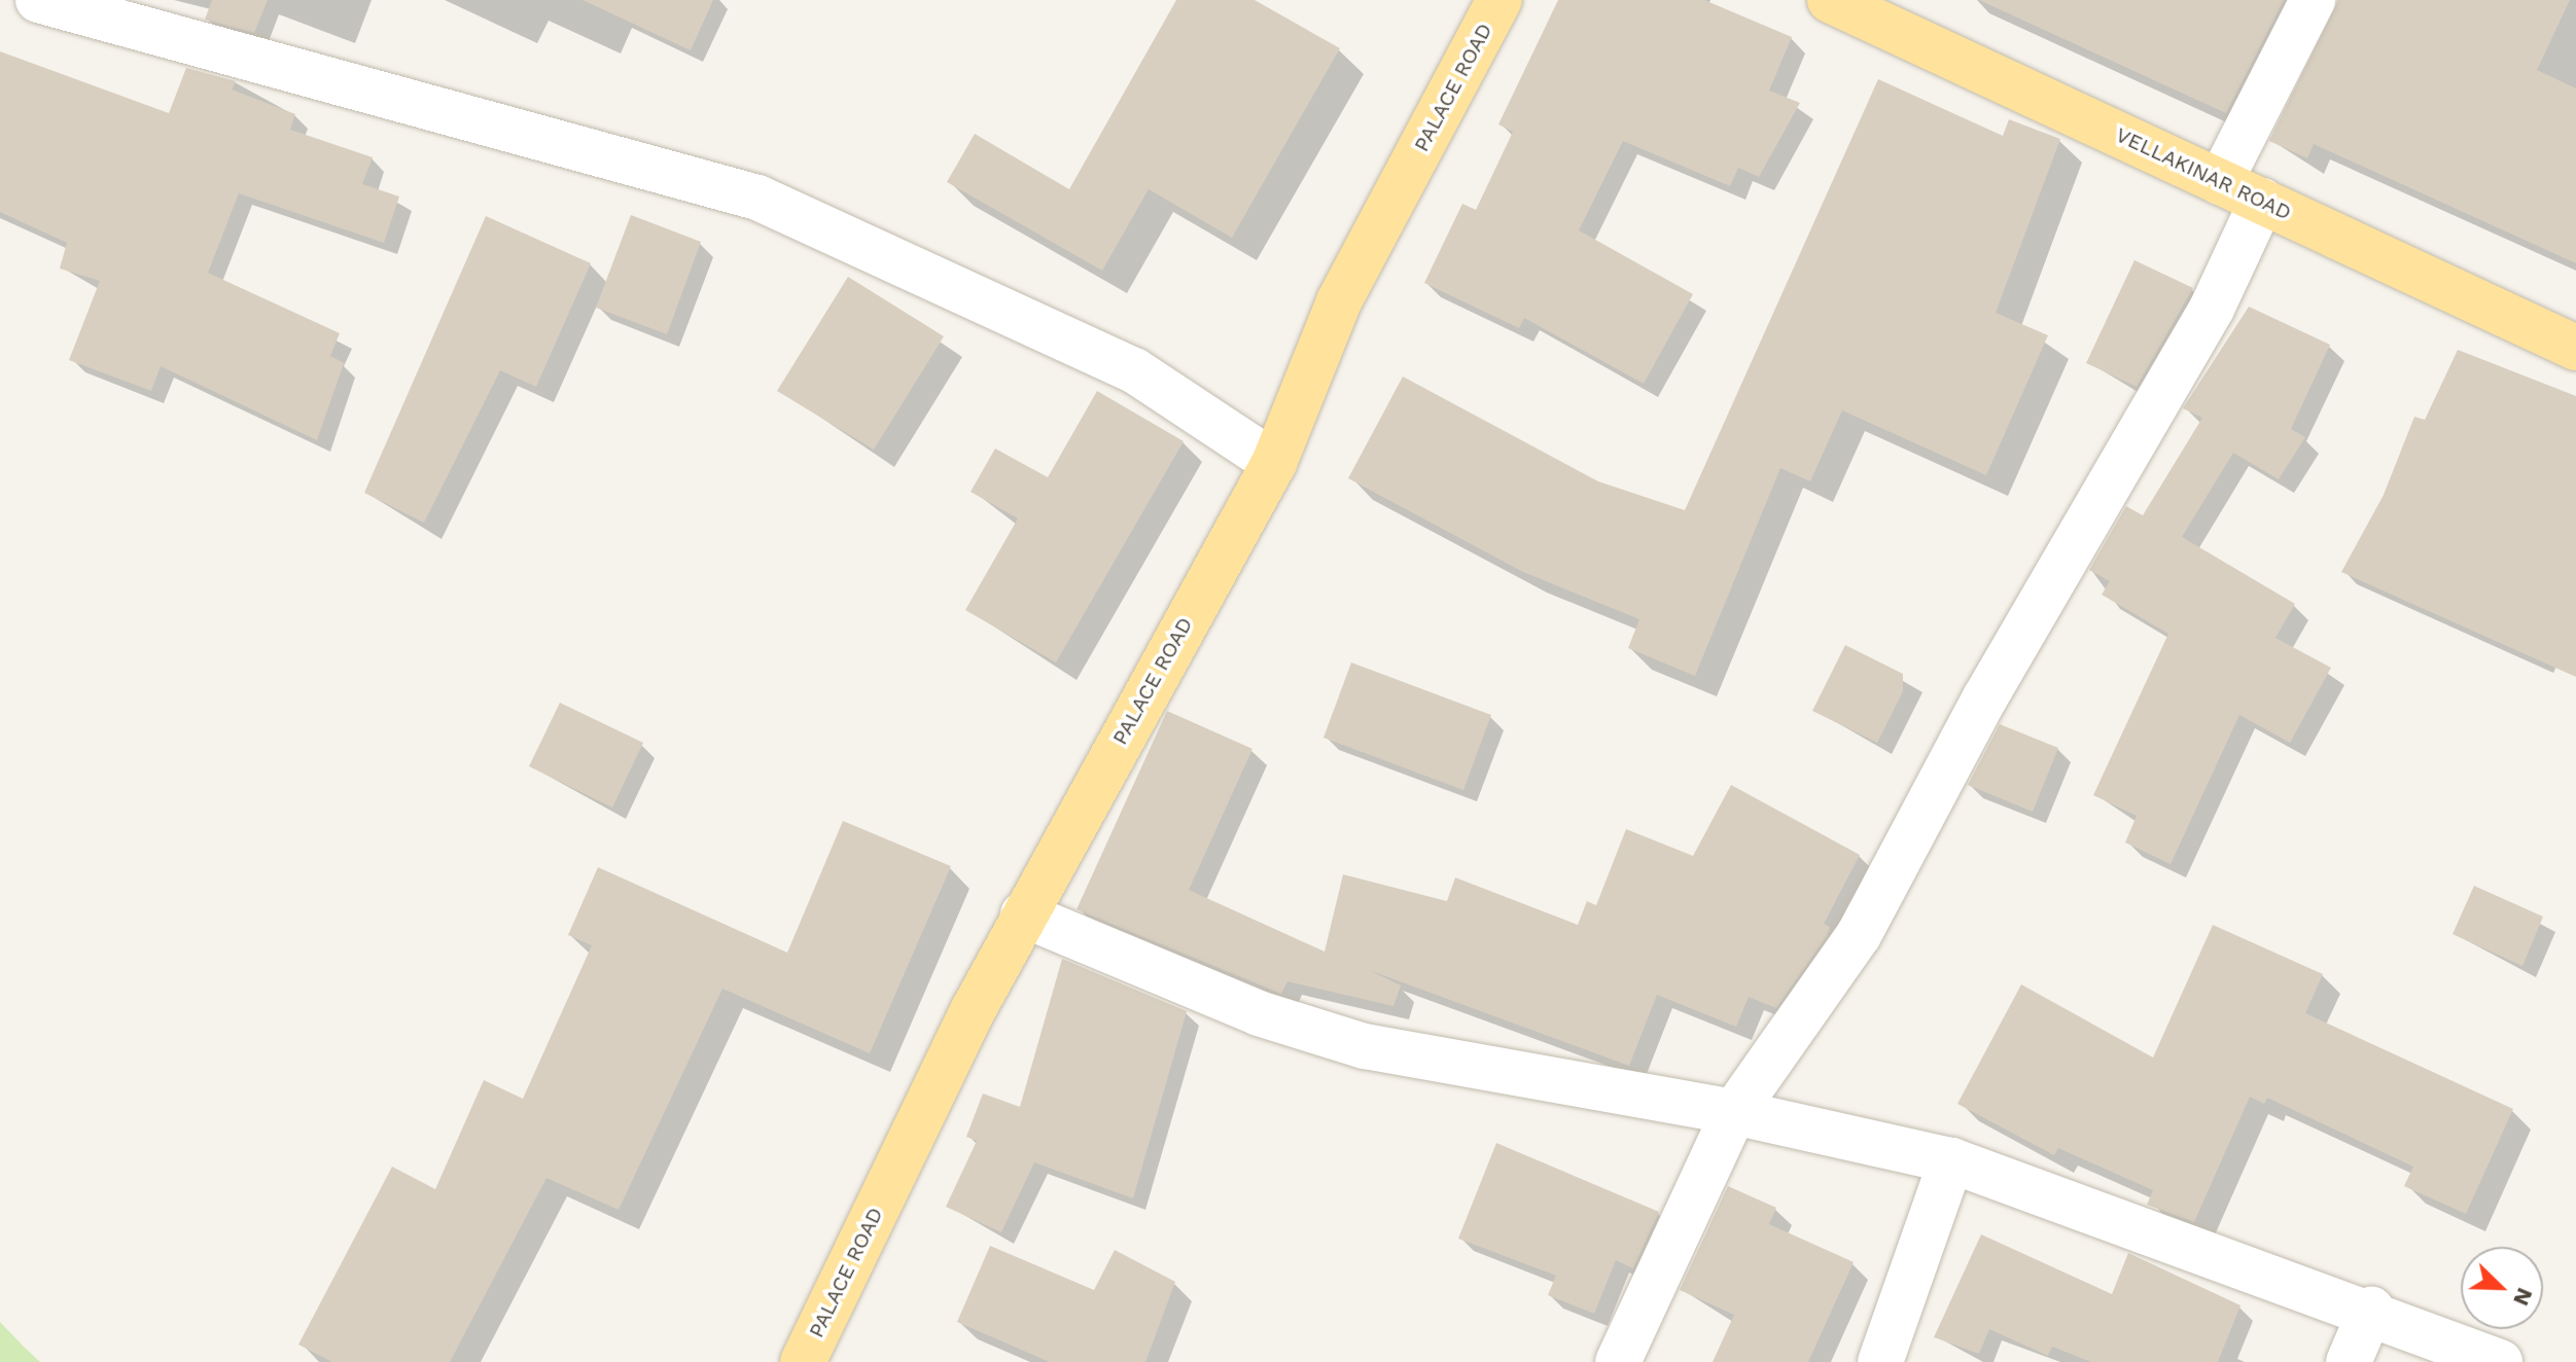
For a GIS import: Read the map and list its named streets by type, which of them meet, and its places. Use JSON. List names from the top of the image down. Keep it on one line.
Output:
{"streets":{"main road":["PALACE ROAD","VELLAKINAR ROAD"]},"north":"bottom right"}
